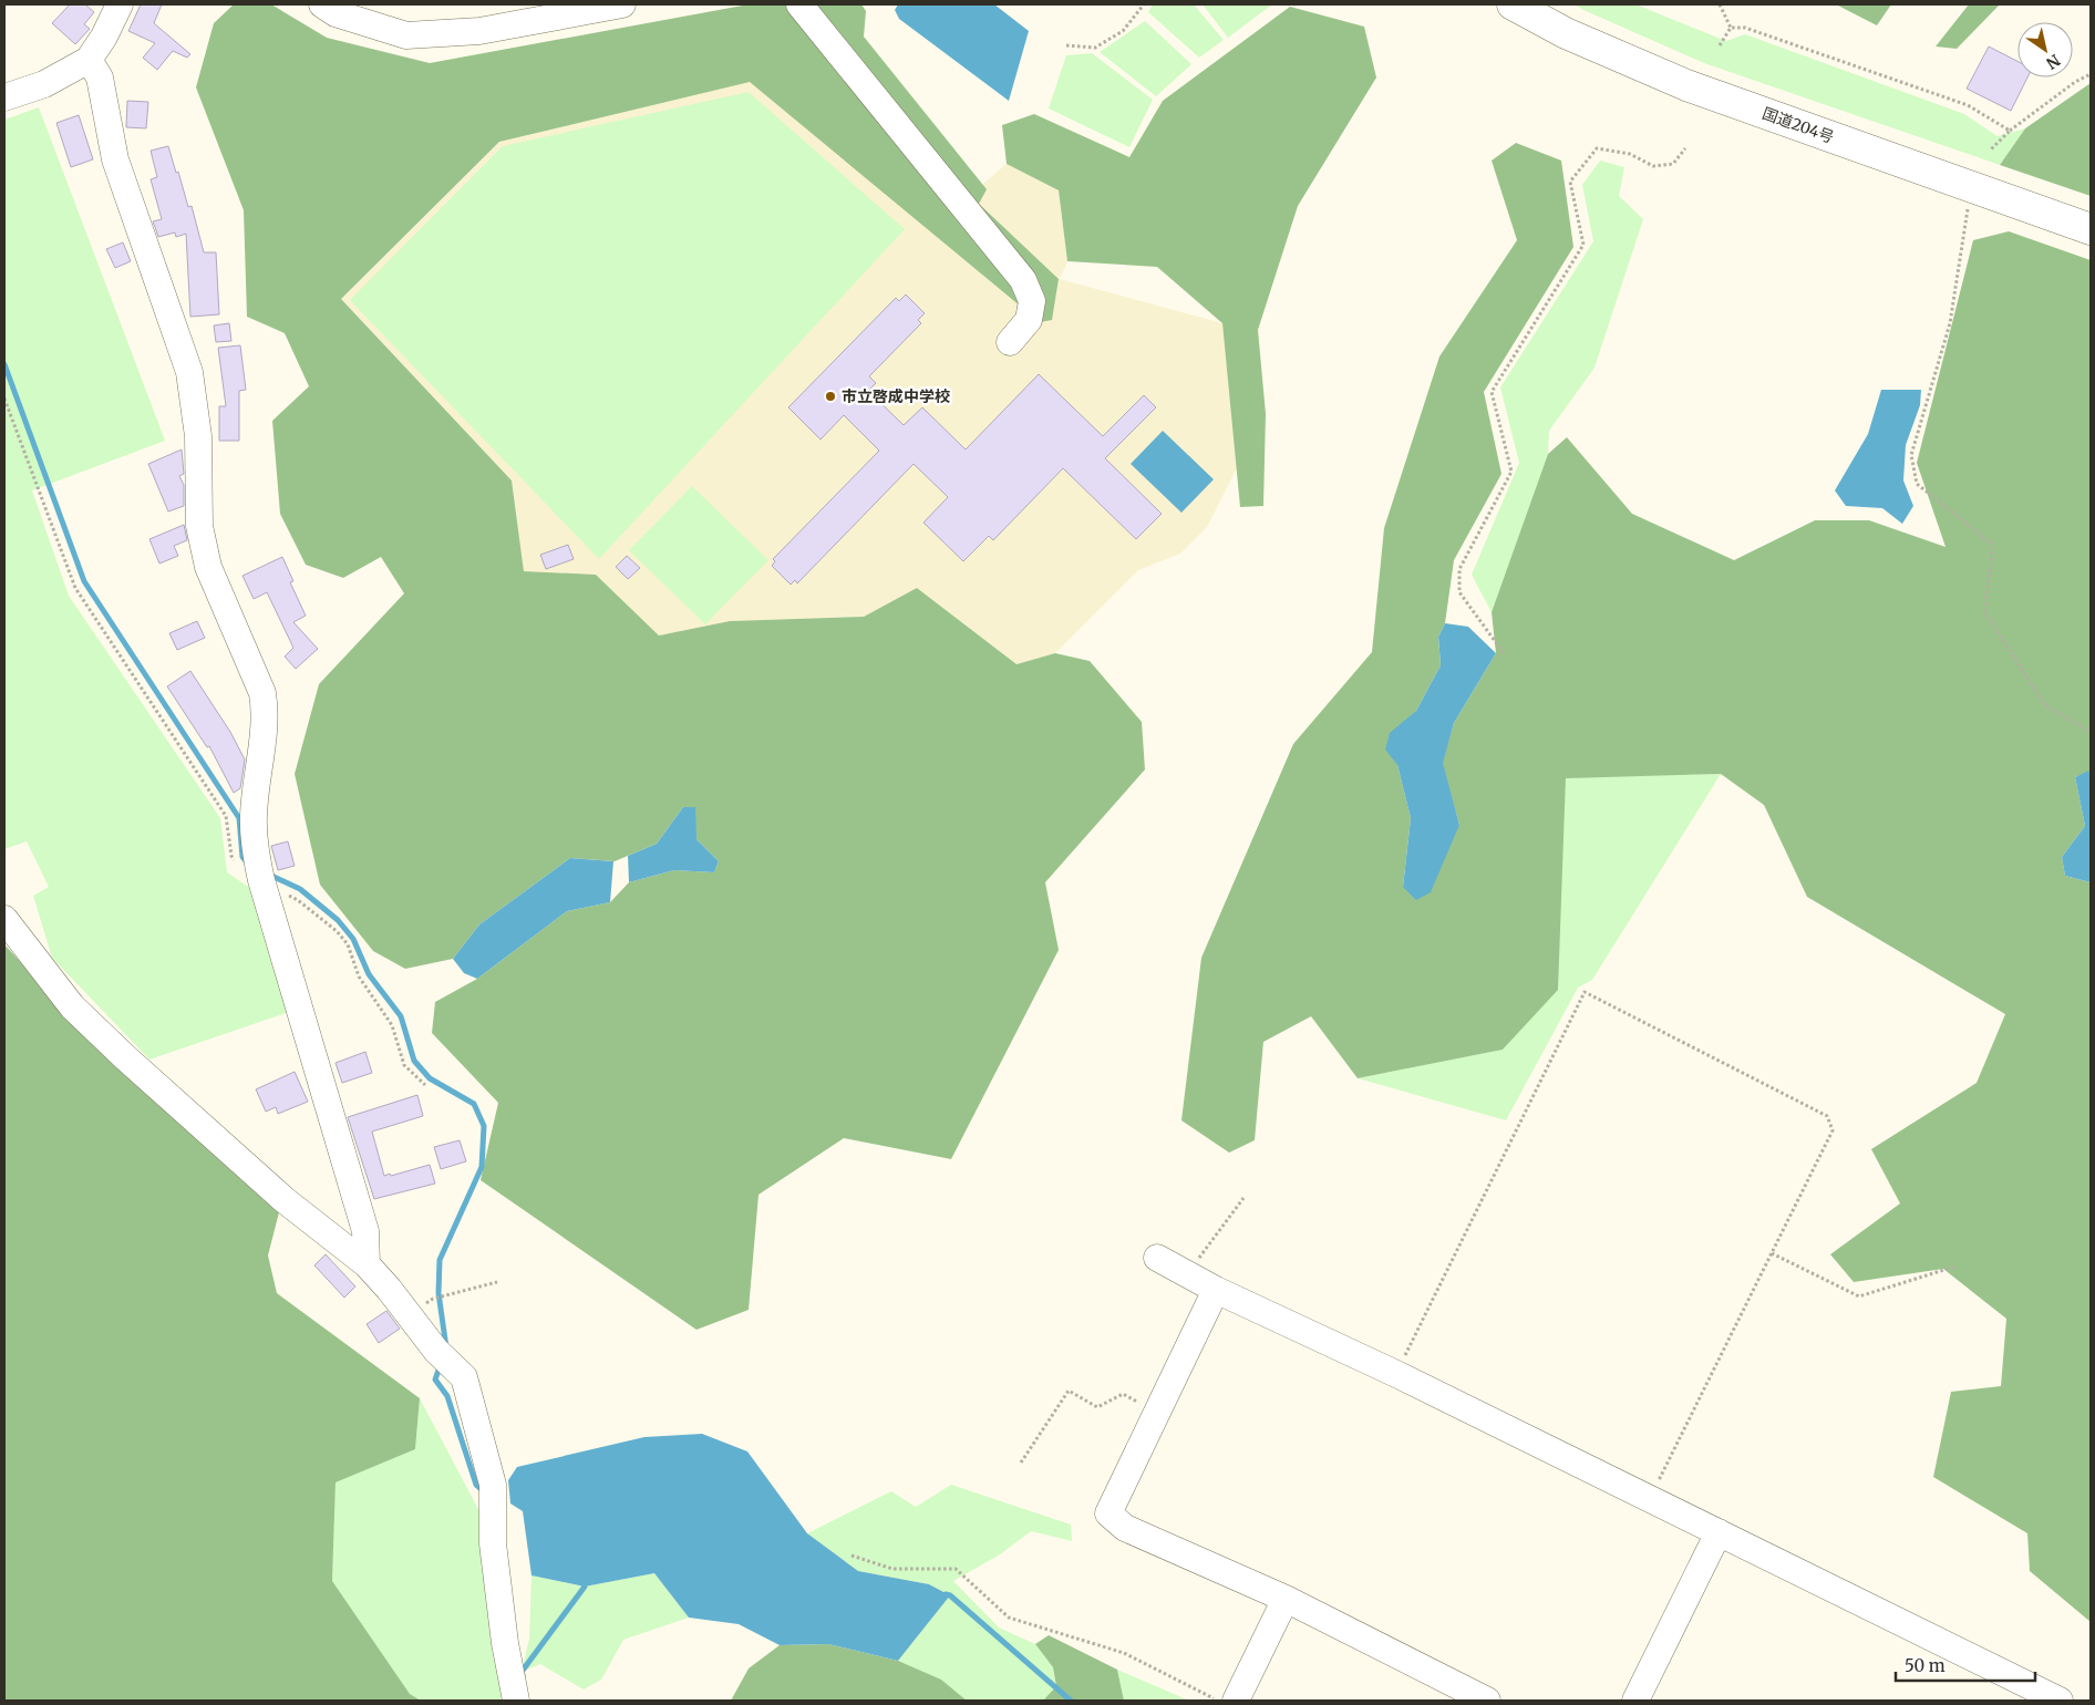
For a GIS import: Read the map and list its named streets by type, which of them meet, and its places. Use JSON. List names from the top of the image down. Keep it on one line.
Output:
{"streets":{"highway":["国道204号"]},"places":["市立啓成中学校"],"scale_bar":"50 m","north":"bottom right"}
